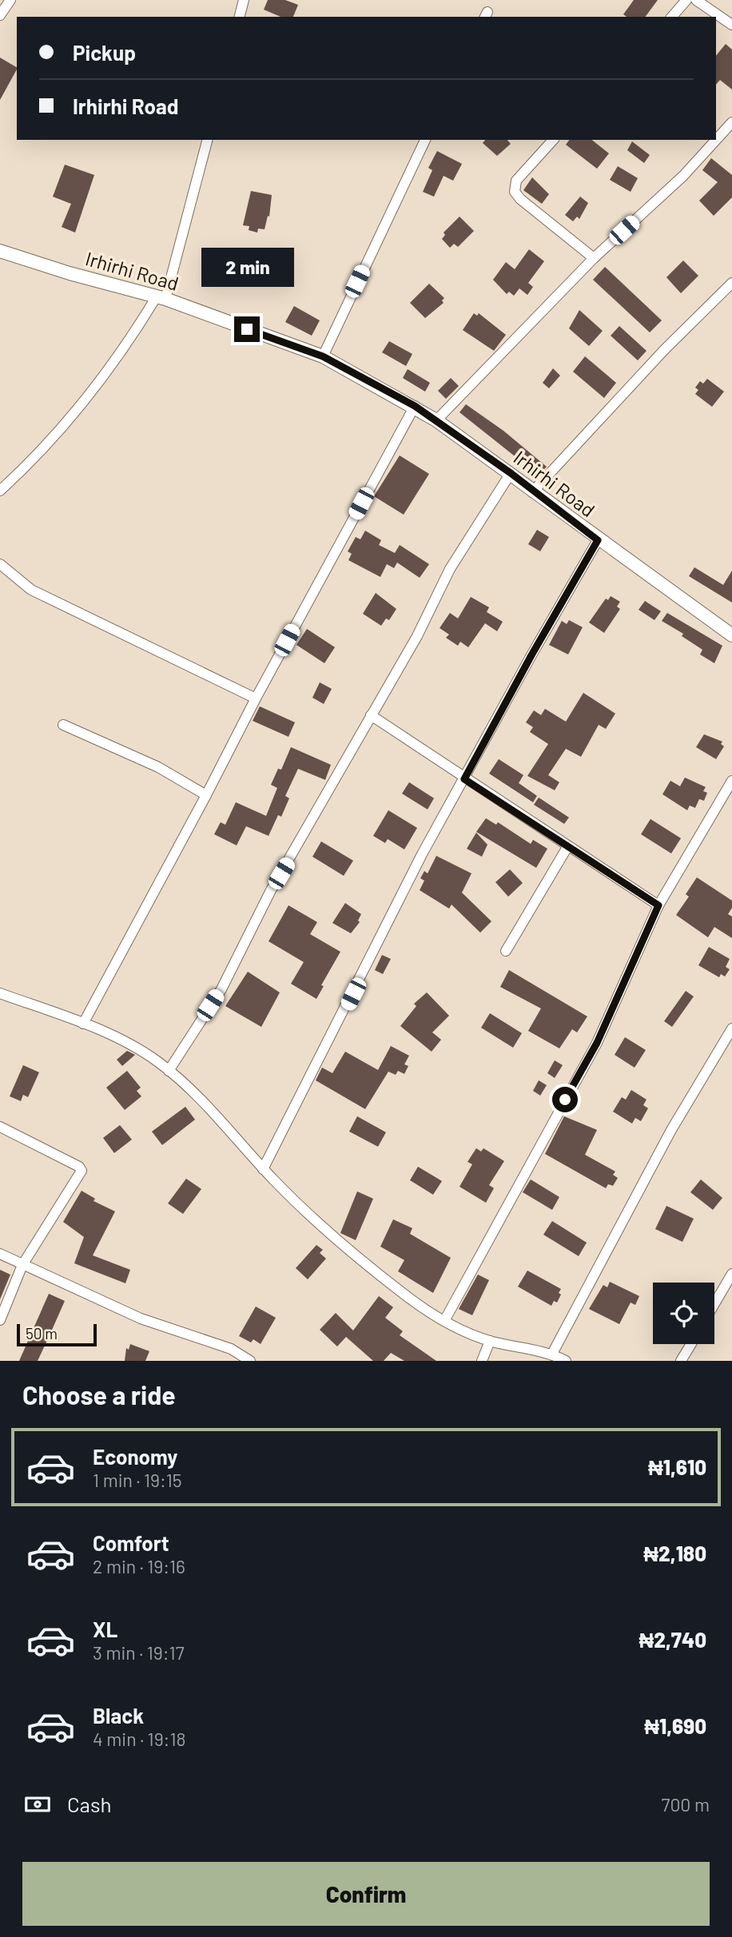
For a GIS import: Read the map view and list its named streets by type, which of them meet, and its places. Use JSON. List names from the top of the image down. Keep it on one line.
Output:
{"streets":{"street":["Irhirhi Road"]},"scale_bar":"50 m","page":{"banner":["Pickup","Irhirhi Road"],"bubble":"2 min","scale":"50 m","heading":"Choose a ride","list":[{"name":"Economy","note":"1 min · 19:15","value":"₦1,610"},{"name":"Comfort","note":"2 min · 19:16","value":"₦2,180"},{"name":"XL","note":"3 min · 19:17","value":"₦2,740"},{"name":"Black","note":"4 min · 19:18","value":"₦1,690"}],"pay":["Cash","700 m"],"buttons":"Confirm"}}
